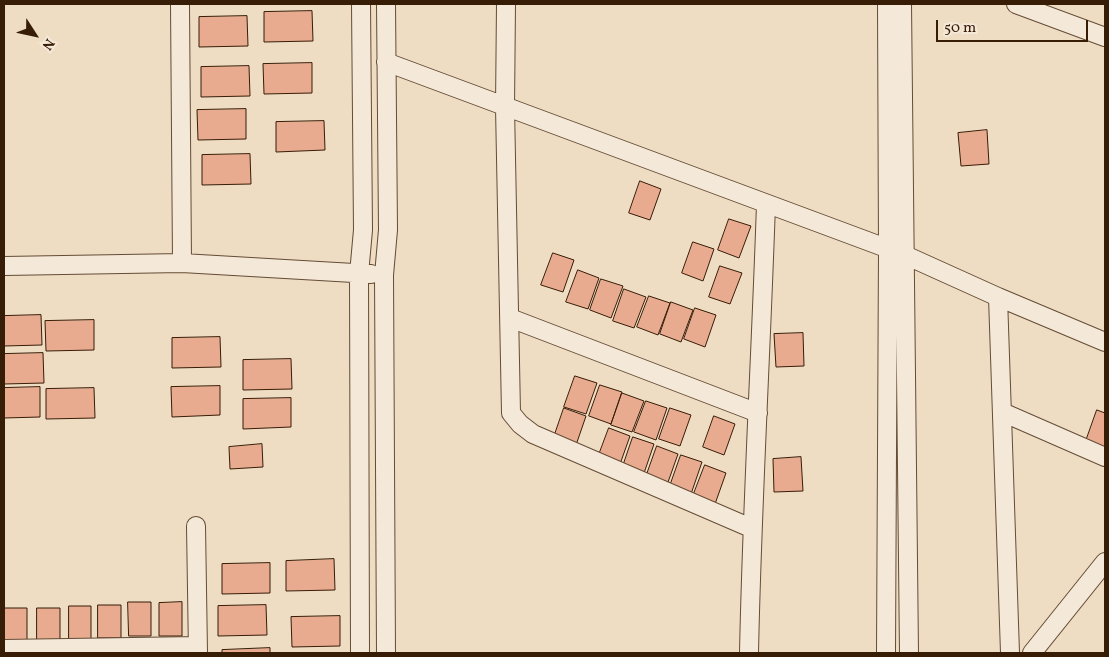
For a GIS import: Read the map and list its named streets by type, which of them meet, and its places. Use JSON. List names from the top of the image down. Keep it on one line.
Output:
{"scale_bar":"50 m","north":"bottom right"}
